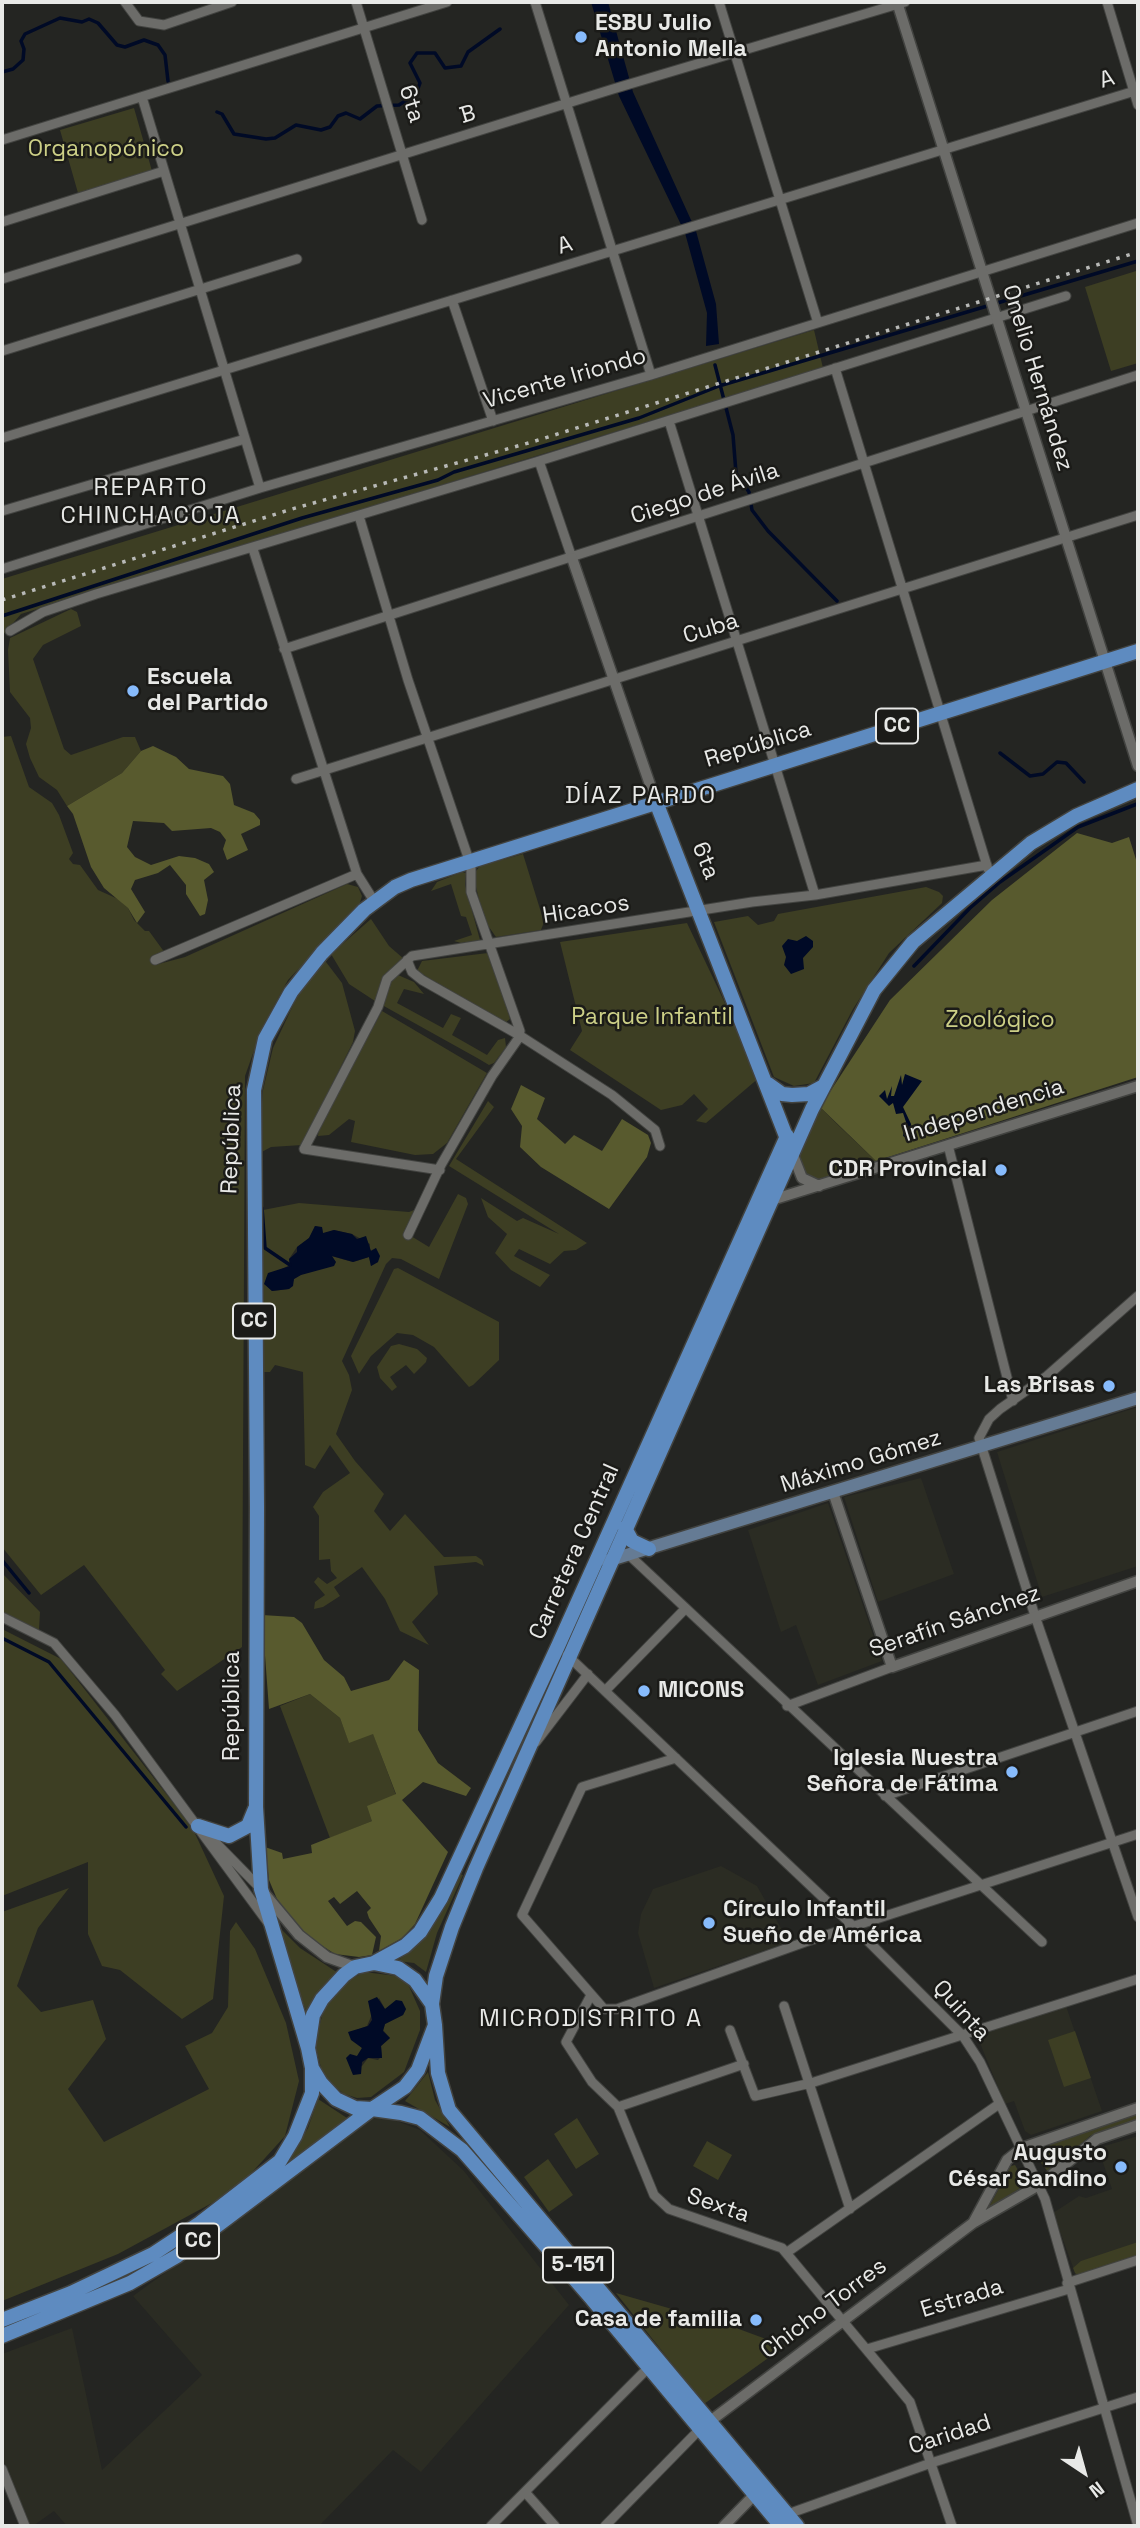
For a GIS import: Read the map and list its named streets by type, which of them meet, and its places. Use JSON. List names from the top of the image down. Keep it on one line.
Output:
{"streets":{"main road":["6ta","CC","República","Máximo Gómez","Carretera Central","5-151"],"street":["A","B","Onelio Hernández","Vicente Iriondo","Ciego de Ávila","Cuba","Hicacos","Independencia","Serafín Sánchez","Quinta","Sexta","Estrada","Chicho Torres","Caridad"]},"crossings":[["A","Onelio Hernández"],["6ta","B"],["6ta","Ciego de Ávila"],["6ta","Cuba"],["6ta","CC"],["6ta","República"],["6ta","Hicacos"],["6ta","Carretera Central"],["B","Onelio Hernández"],["Onelio Hernández","Vicente Iriondo"],["Onelio Hernández","Ciego de Ávila"],["Onelio Hernández","Cuba"],["Onelio Hernández","República"],["CC","República"],["CC","Hicacos"],["CC","Carretera Central"],["CC","5-151"],["República","Carretera Central"],["República","5-151"],["Independencia","Carretera Central"],["Máximo Gómez","Carretera Central"],["Carretera Central","Quinta"],["Carretera Central","5-151"],["Quinta","Estrada"],["Quinta","Chicho Torres"],["Quinta","Caridad"],["Sexta","Estrada"],["Sexta","Chicho Torres"],["Sexta","Caridad"],["5-151","Chicho Torres"],["5-151","Caridad"]],"districts":["REPARTO CHINCHACOJA","DÍAZ PARDO","MICRODISTRITO A"],"parks":["Organopónico","Parque Infantil","Zoológico"],"places":["ESBU Julio Antonio Mella","Escuela del Partido","CDR Provincial","Las Brisas","MICONS","Iglesia Nuestra Señora de Fátima","Círculo Infantil Sueño de América","Augusto César Sandino","Casa de familia"],"north":"bottom right"}
